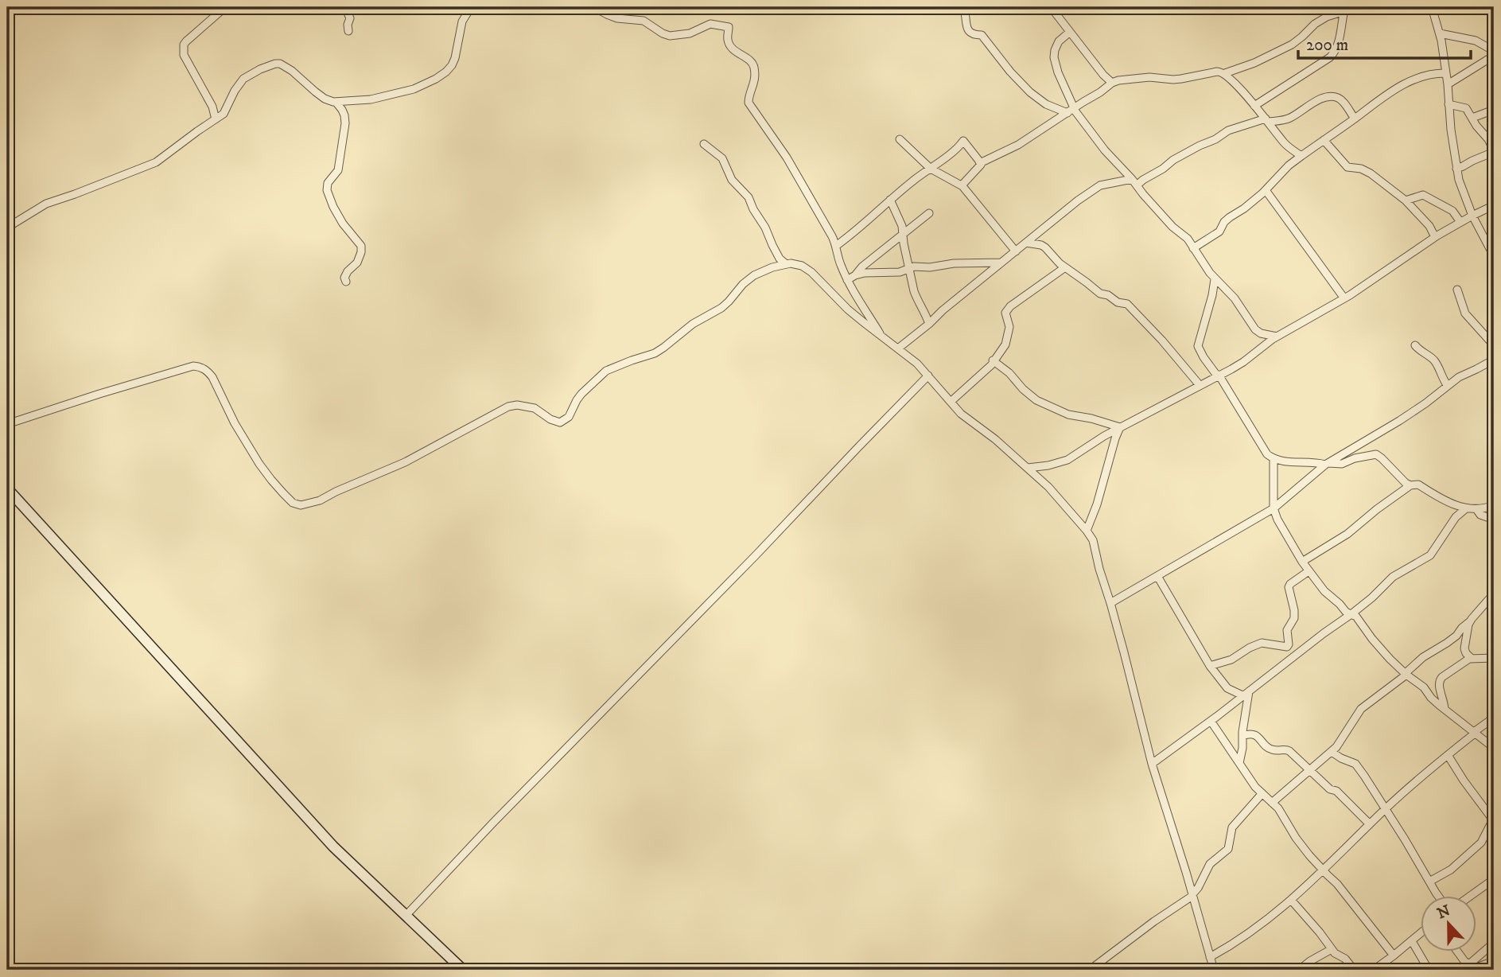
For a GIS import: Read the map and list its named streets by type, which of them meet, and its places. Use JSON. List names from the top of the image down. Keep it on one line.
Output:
{"scale_bar":"200 m","north":"top"}
